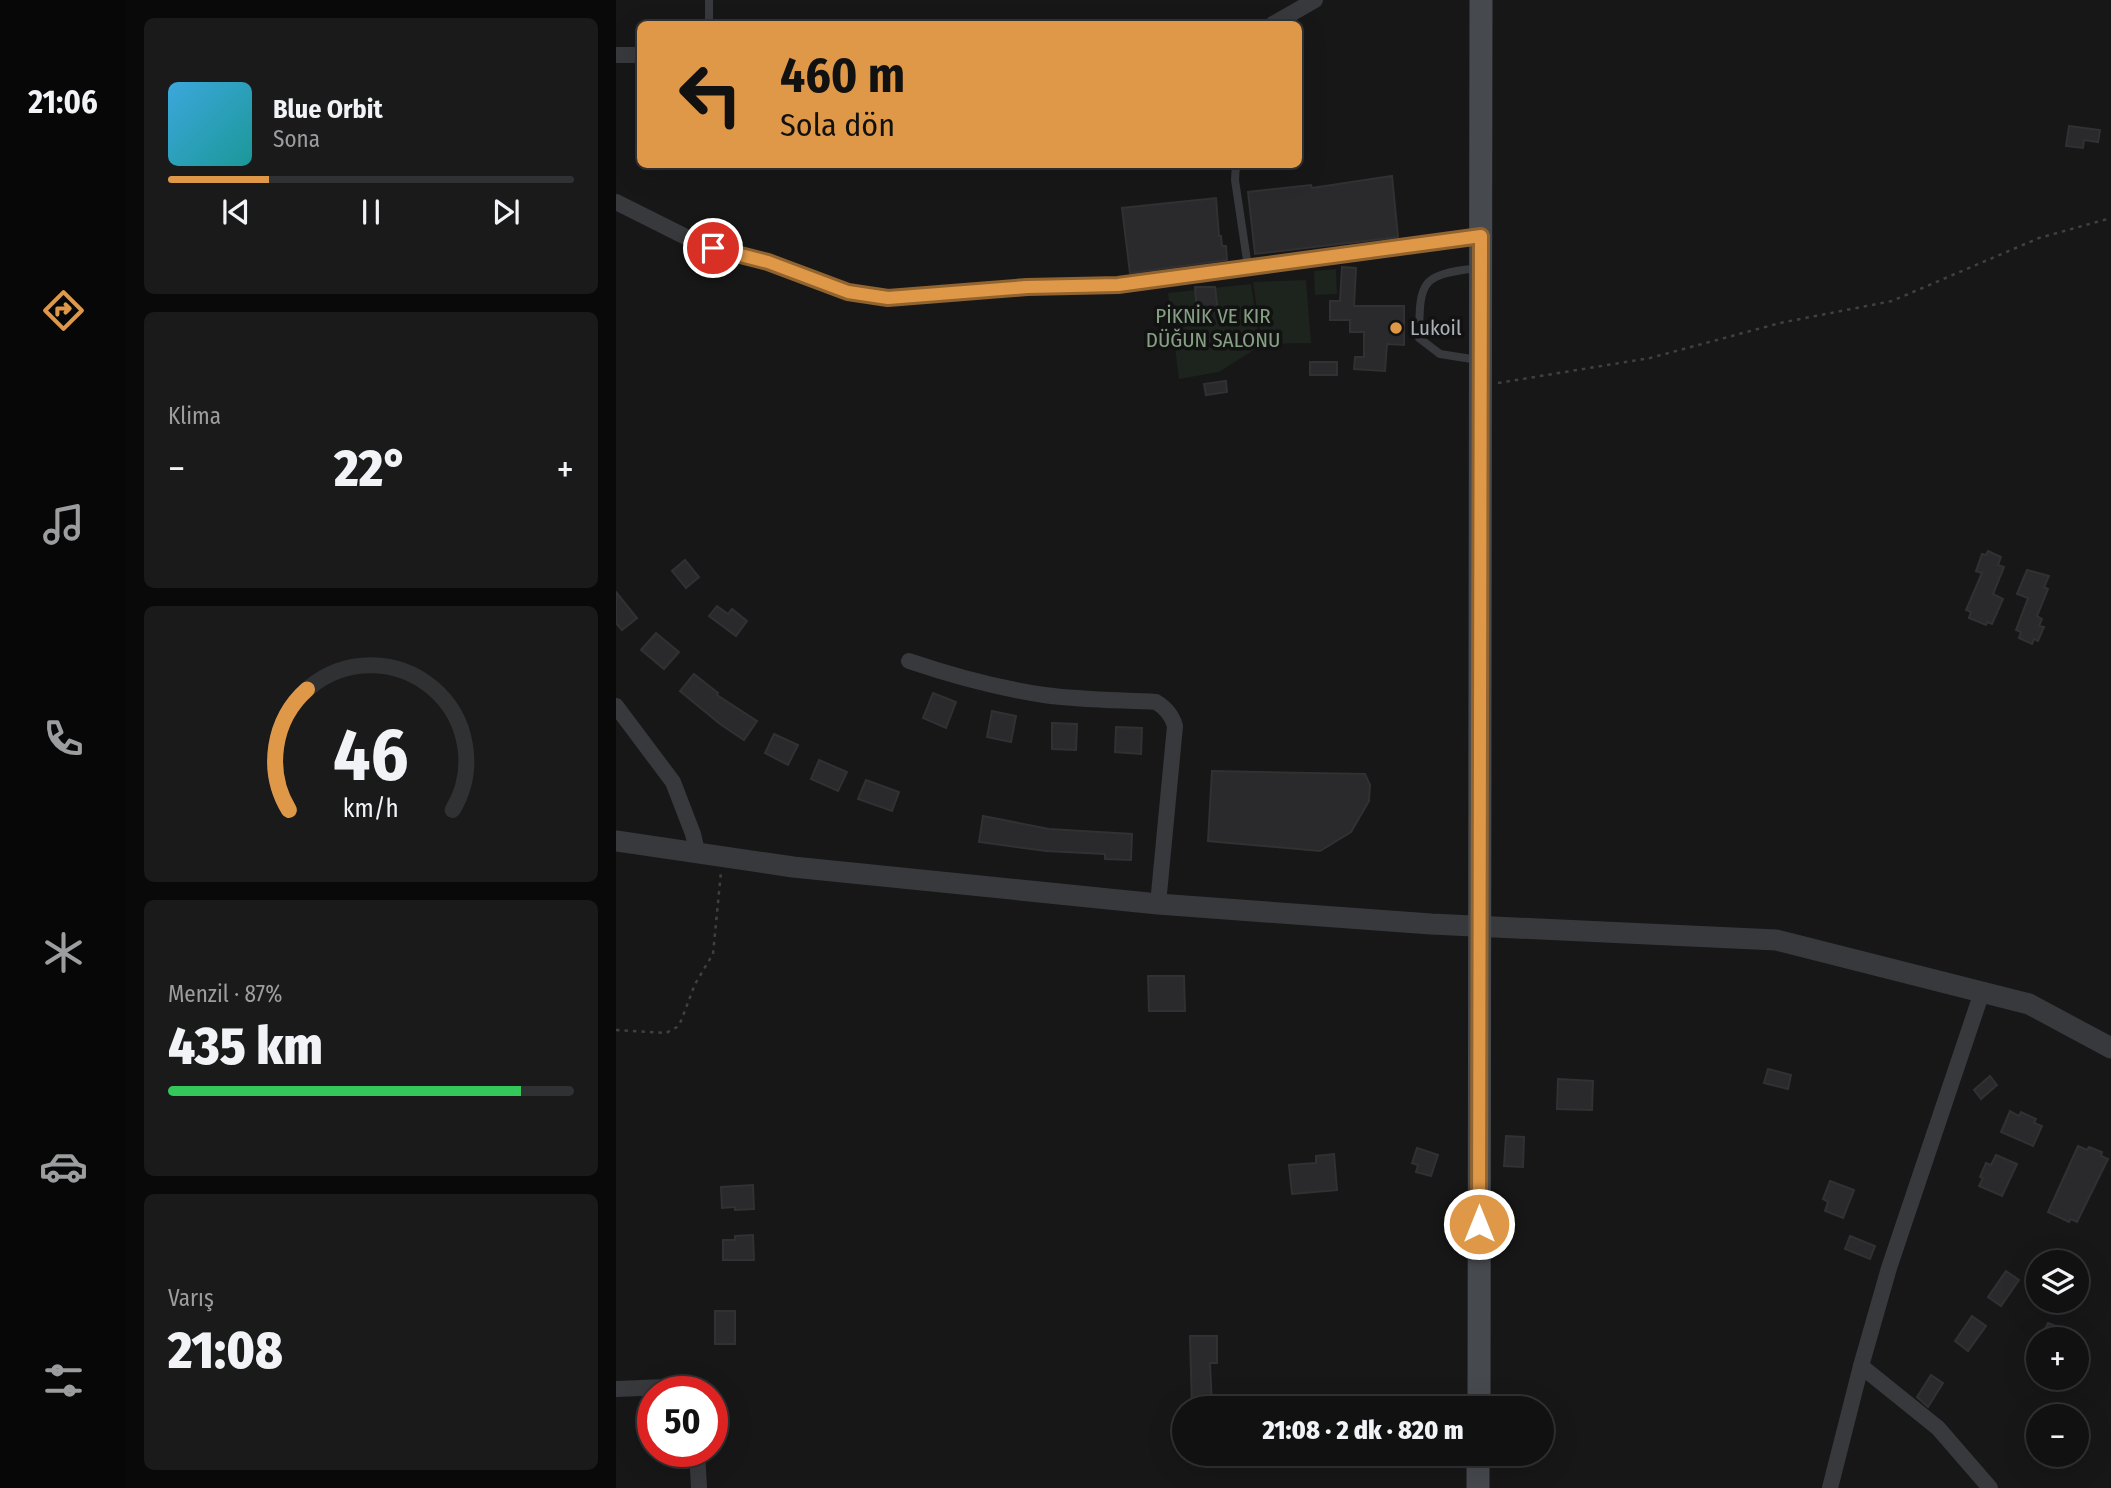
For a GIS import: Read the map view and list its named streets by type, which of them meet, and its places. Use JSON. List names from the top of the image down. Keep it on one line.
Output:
{"parks":["PİKNİK VE KIR DÜĞUN SALONU"],"places":["Lukoil"],"page":{"tabs":"21:06","turn":["460 m","Sola dön"],"song":["Blue Orbit","Sona"],"tile":["Klima",["Menzil · 87%","435 km"],["Varış","21:08"]],"heat":["−","22°","+"],"map_buttons":["+","−"],"limit":"50","trip":"21:08 · 2 dk · 820 m","gauge":["46","km/h"]}}
